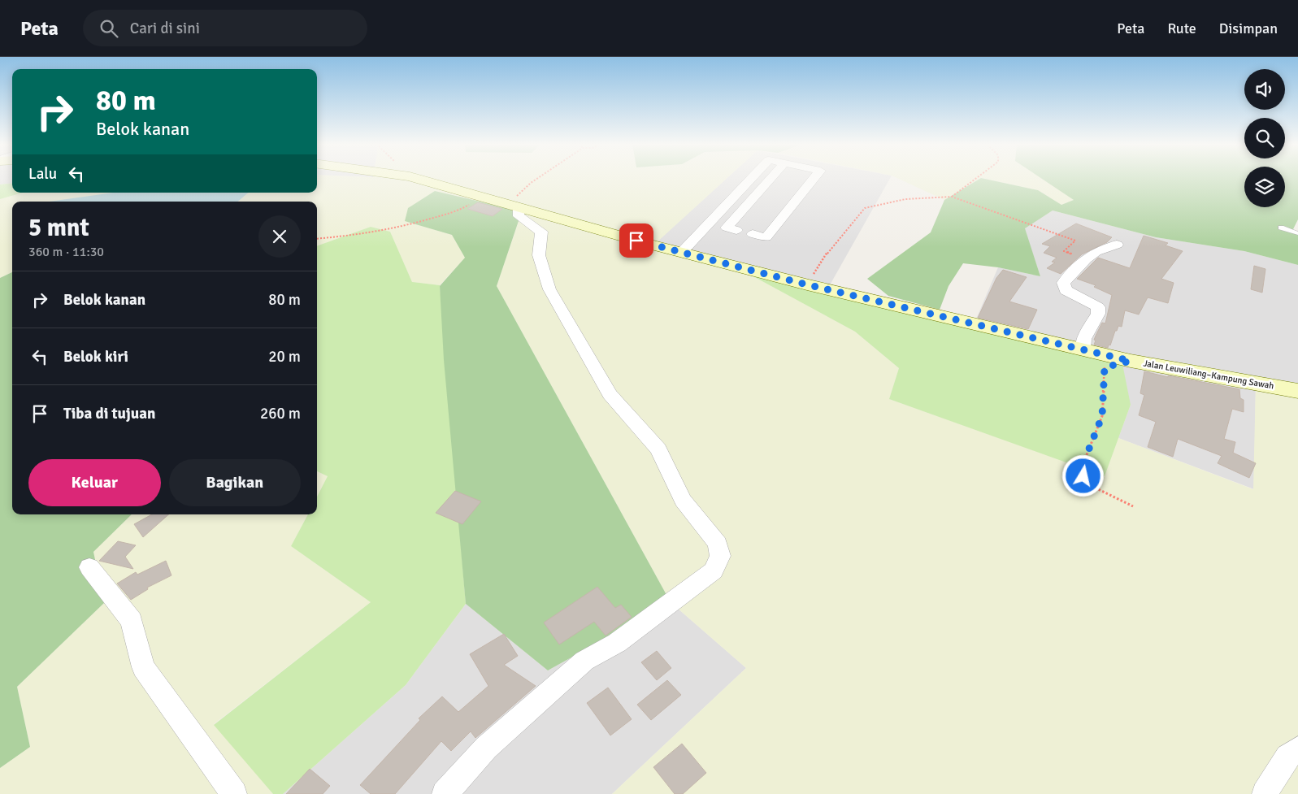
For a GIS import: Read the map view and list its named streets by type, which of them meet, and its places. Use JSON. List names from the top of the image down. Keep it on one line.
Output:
{"streets":{"main road":["Jalan Leuwiliang–Kampung Sawah"]},"page":{"header":"Peta","search":"Cari di sini","nav":["Peta","Rute","Disimpan"],"turn":["80 m","Belok kanan"],"then":"Lalu","heading":["5 mnt","360 m · 11:30"],"list":[{"name":"Belok kanan","value":"80 m"},{"name":"Belok kiri","value":"20 m"},{"name":"Tiba di tujuan","value":"260 m"}],"buttons":["Keluar","Bagikan"]}}
